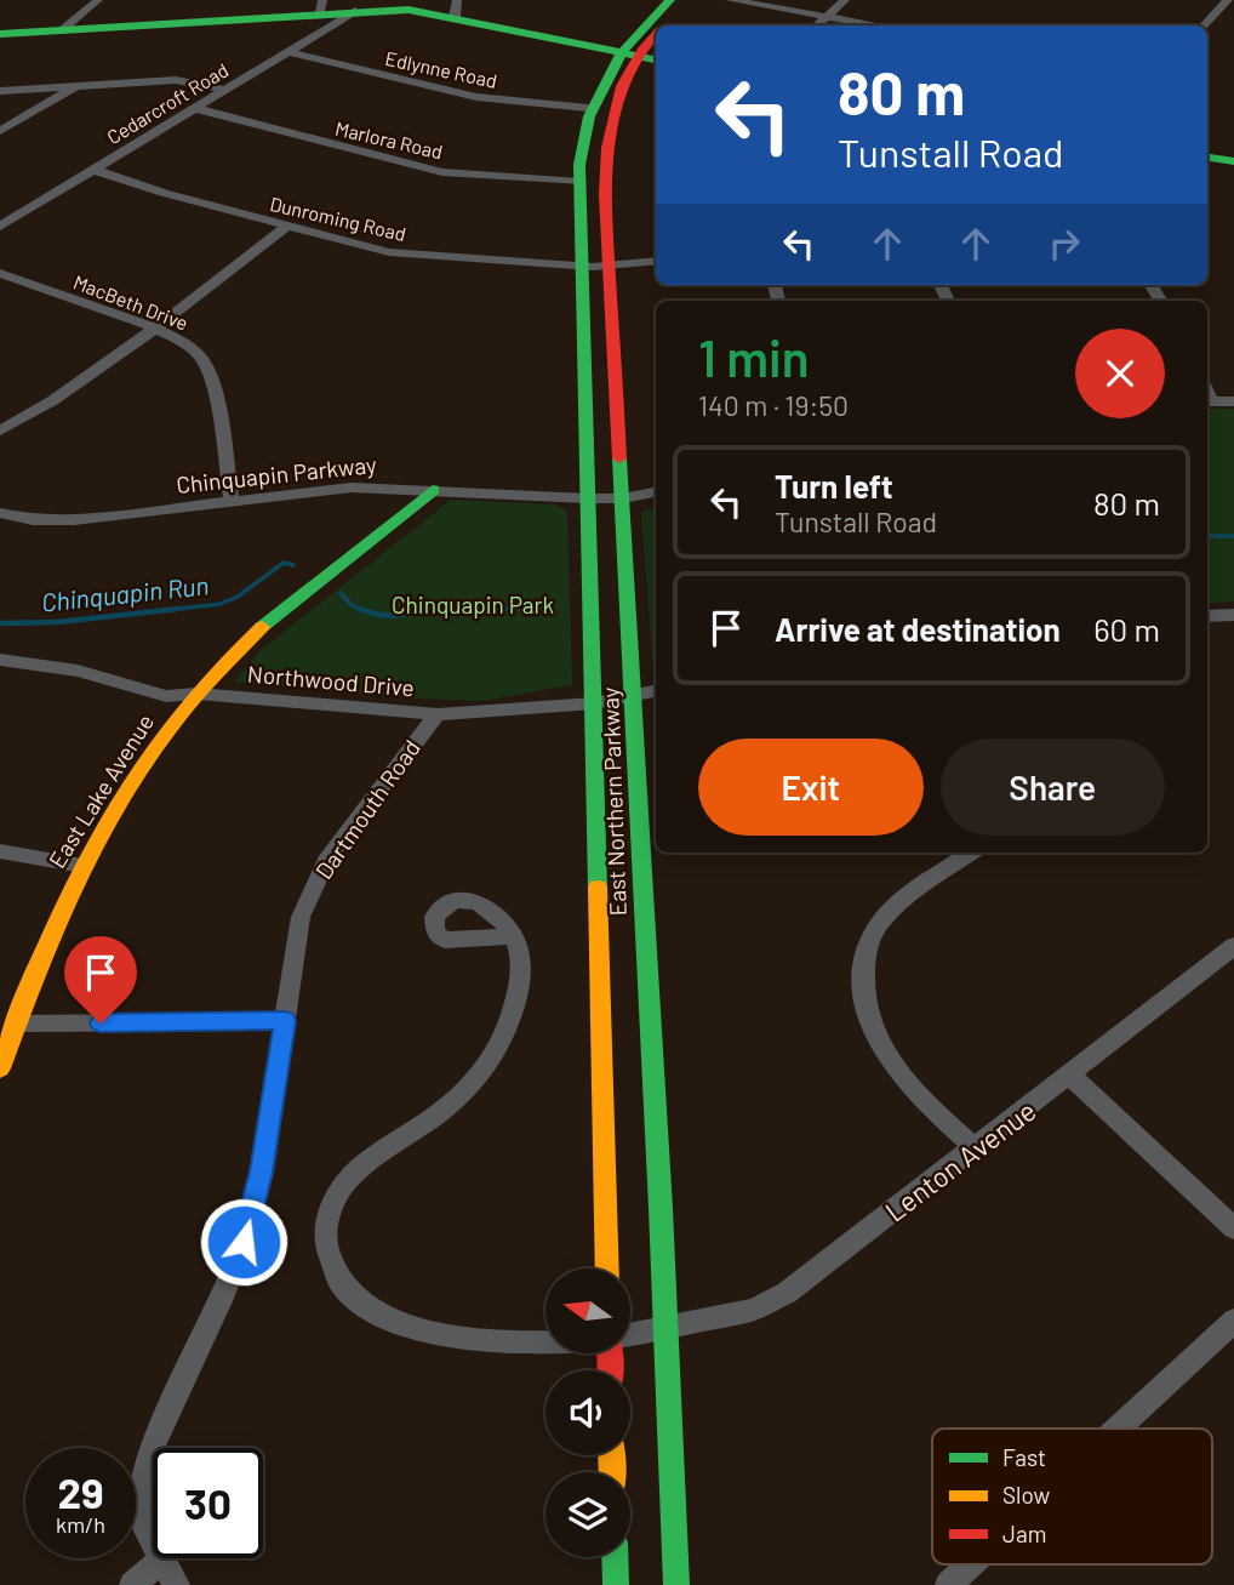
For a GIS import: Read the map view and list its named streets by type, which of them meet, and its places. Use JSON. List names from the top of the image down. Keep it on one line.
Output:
{"streets":{"main road":["East Lake Avenue","East Northern Parkway"],"street":["Edlynne Road","Cedarcroft Road","Marlora Road","Dunroming Road","MacBeth Drive","Chinquapin Parkway","Northwood Drive","Dartmouth Road","Lenton Avenue"]},"crossings":[["Edlynne Road","Cedarcroft Road"],["Edlynne Road","East Northern Parkway"],["Cedarcroft Road","Marlora Road"],["Cedarcroft Road","Dunroming Road"],["Marlora Road","East Northern Parkway"],["Dunroming Road","East Northern Parkway"],["MacBeth Drive","Chinquapin Parkway"],["Chinquapin Parkway","East Lake Avenue"],["Chinquapin Parkway","East Northern Parkway"],["Northwood Drive","East Lake Avenue"],["Northwood Drive","East Northern Parkway"],["Northwood Drive","Dartmouth Road"],["East Northern Parkway","Lenton Avenue"]],"water":["Chinquapin Run"],"parks":["Chinquapin Park"],"legend":["Fast","Slow","Jam"],"north":"left","page":{"turn":["80 m","Tunstall Road"],"heading":["1 min","140 m · 19:50"],"list":[{"name":"Turn left","note":"Tunstall Road","value":"80 m"},{"name":"Arrive at destination","value":"60 m"}],"buttons":["Exit","Share"],"speed":"29 km/h","limit":"30"}}
